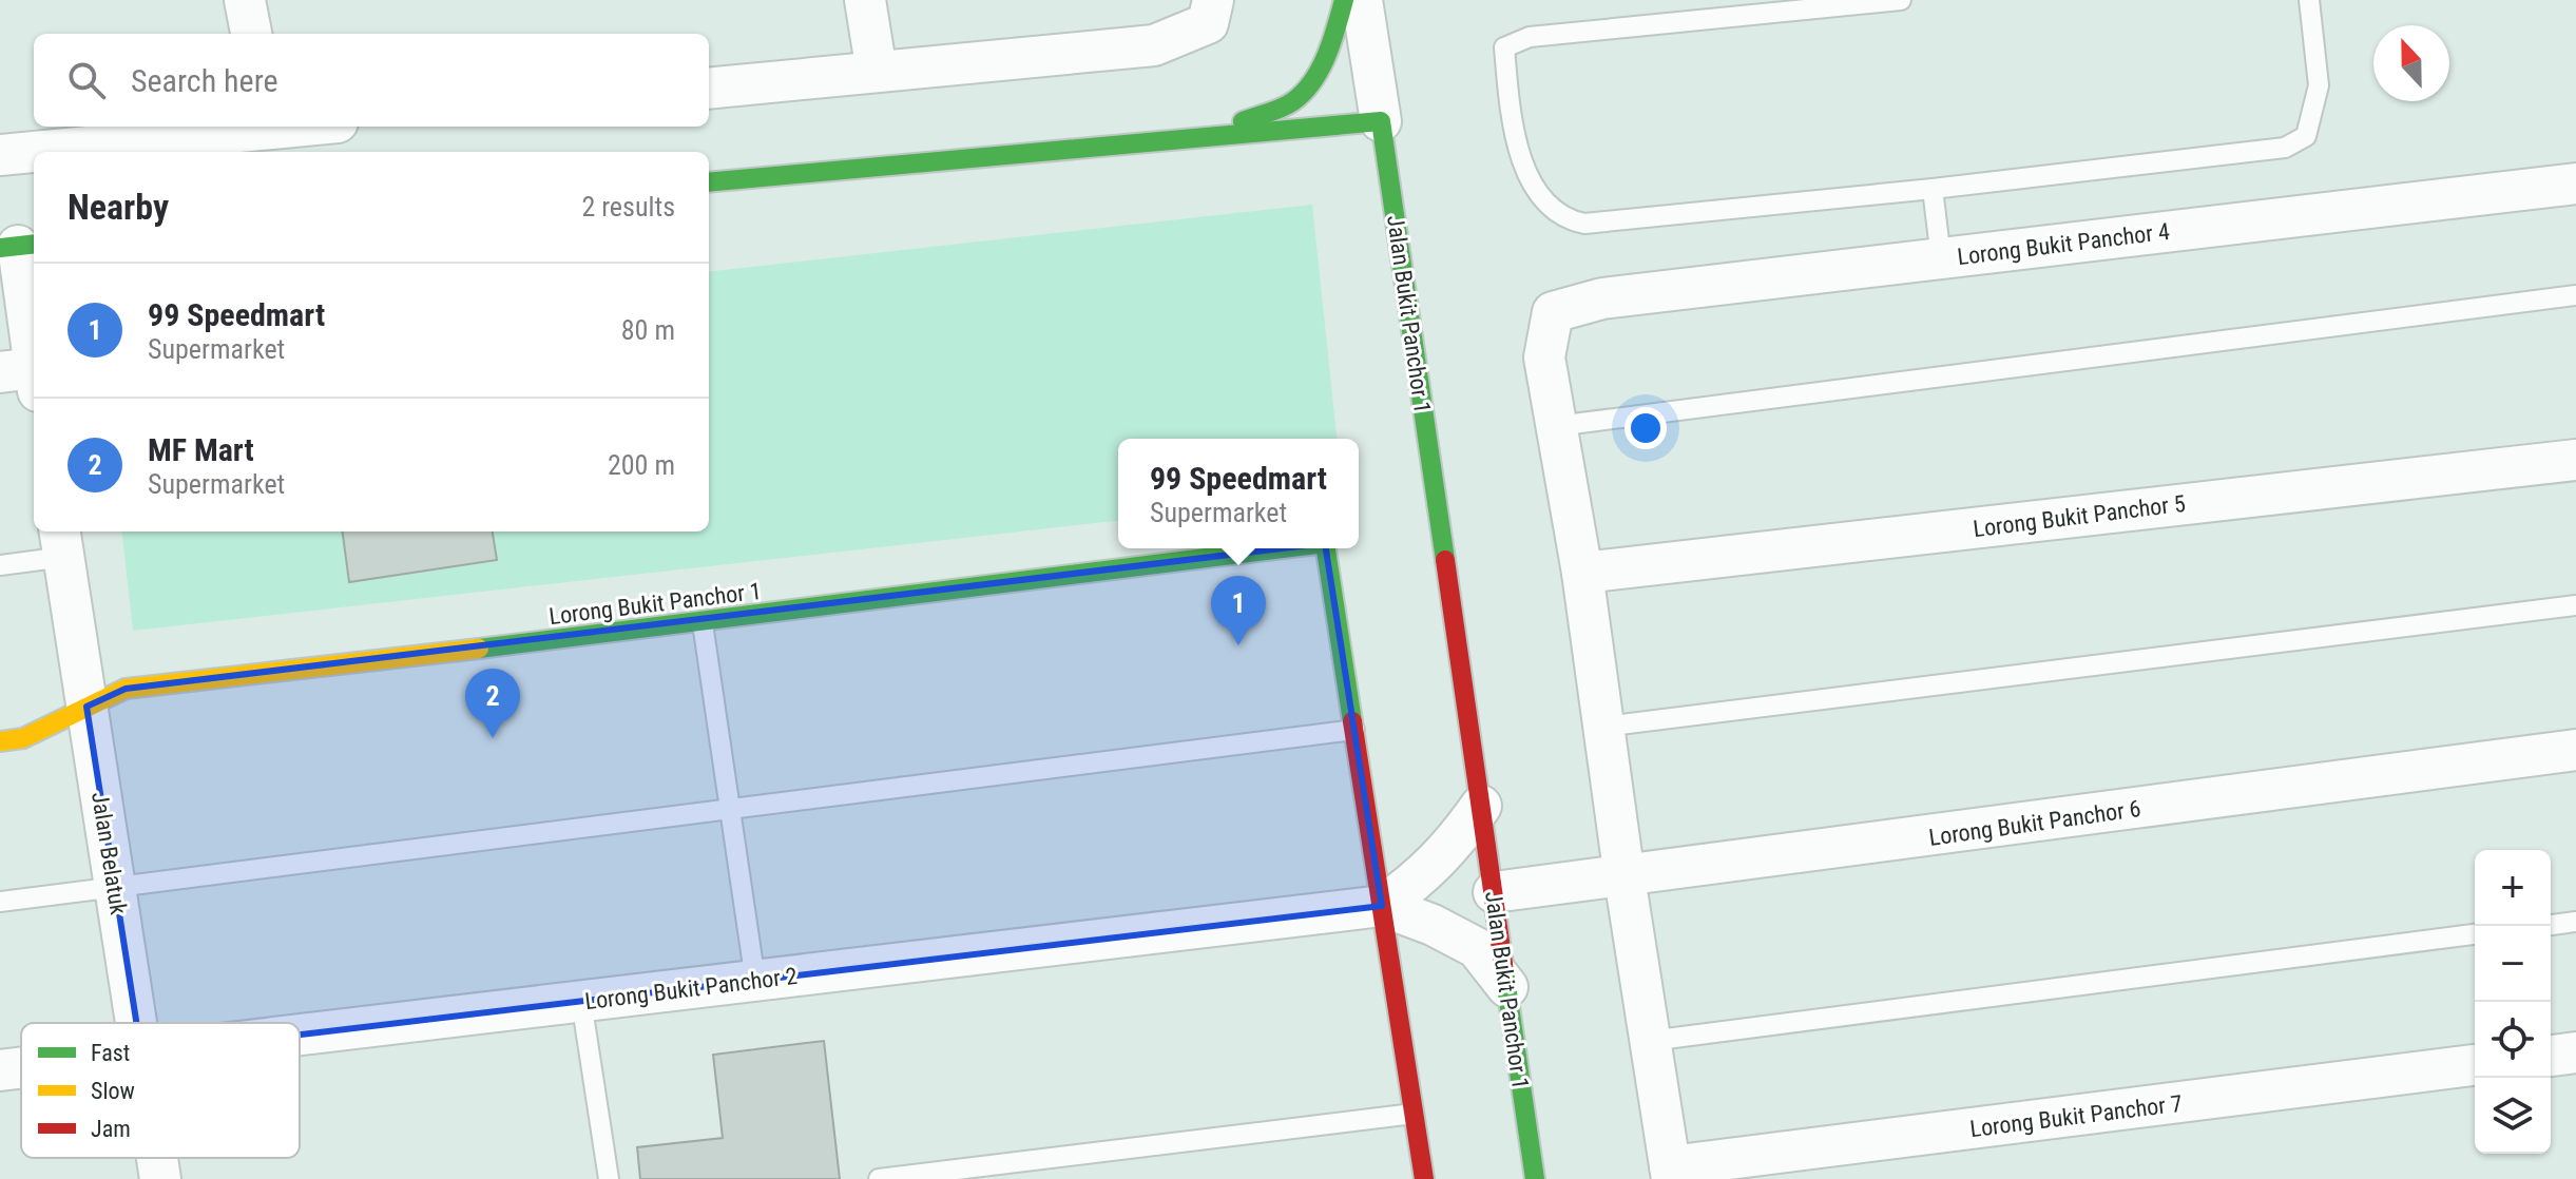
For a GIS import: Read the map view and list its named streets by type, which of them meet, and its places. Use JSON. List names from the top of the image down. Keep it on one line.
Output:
{"streets":{"street":["Lorong Bukit Panchor 4","Jalan Bukit Panchor 1","Lorong Bukit Panchor 5","Lorong Bukit Panchor 1","Lorong Bukit Panchor 6","Jalan Belatuk","Lorong Bukit Panchor 2","Lorong Bukit Panchor 7"]},"crossings":[["Jalan Bukit Panchor 1","Lorong Bukit Panchor 6"],["Lorong Bukit Panchor 1","Jalan Belatuk"]],"legend":["Fast","Slow","Jam"],"north":"top","page":{"search":"Search here","heading":["Nearby","2 results"],"list":[{"mark":"1","name":"99 Speedmart","note":"Supermarket","value":"80 m"},{"mark":"2","name":"MF Mart","note":"Supermarket","value":"200 m"}],"popup":["99 Speedmart","Supermarket"],"pins":["1","2"],"map_buttons":["+","−"]}}
